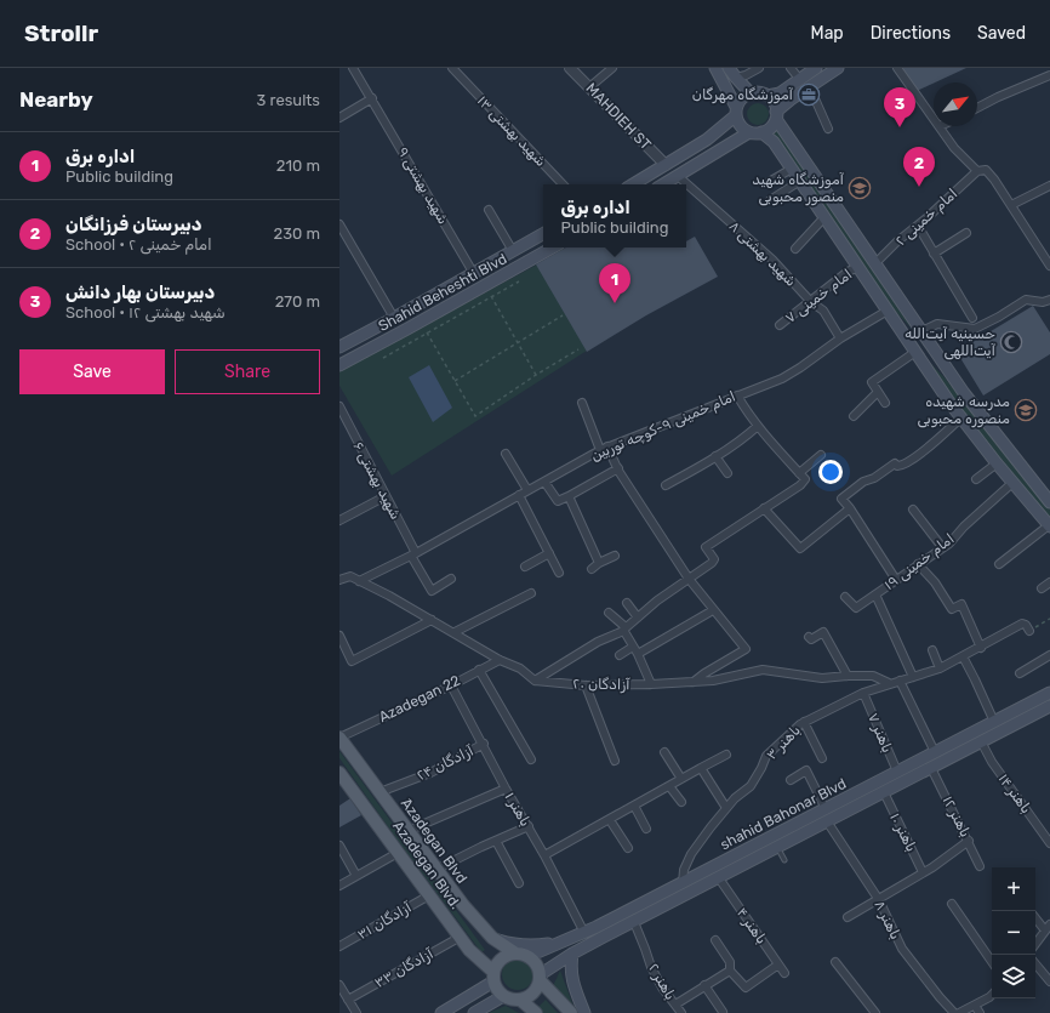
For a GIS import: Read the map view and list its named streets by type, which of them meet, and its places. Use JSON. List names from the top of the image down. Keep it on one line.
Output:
{"streets":{"main road":["Shahid Beheshti Blvd","shahid Bahonar Blvd","َAzadegan Blvd","Azadegan Blvd."],"street":["MAHDIEH ST","شهید بهشتی ۱۳","شهید بهشتی ۹","امام خمینی ۲","شهید بهشتی ۸","امام خمینی ۷","امام خمینی ۹-کوچه توربین","شهید بهشتی ۶","امام خمینی ۱۹","آزادگان ۲۰","Azadegan 22","باهنر ۷","باهنر ۳","آزادگان ۲۴","باهنر ۱۴","باهنر ۱","باهنر ۱۲","باهنر ۱۰","باهنر ۸","آزادگان ۳۱","باهنر ۴","آزادگان ۳۳","باهنر ۲"]},"crossings":[["شهید بهشتی ۹","Shahid Beheshti Blvd"],["شهید بهشتی ۸","امام خمینی ۷"],["شهید بهشتی ۸","امام خمینی ۹-کوچه توربین"],["امام خمینی ۹-کوچه توربین","شهید بهشتی ۶"],["آزادگان ۲۰","باهنر ۳"],["Azadegan 22","باهنر ۱"],["Azadegan 22","َAzadegan Blvd"],["باهنر ۷","باهنر ۳"],["باهنر ۷","shahid Bahonar Blvd"],["باهنر ۳","shahid Bahonar Blvd"],["آزادگان ۲۴","باهنر ۱"],["آزادگان ۲۴","َAzadegan Blvd"],["باهنر ۱۴","shahid Bahonar Blvd"],["باهنر ۱","shahid Bahonar Blvd"],["shahid Bahonar Blvd","باهنر ۱۲"],["shahid Bahonar Blvd","باهنر ۱۰"],["shahid Bahonar Blvd","َAzadegan Blvd"],["shahid Bahonar Blvd","Azadegan Blvd."],["shahid Bahonar Blvd","باهنر ۸"],["shahid Bahonar Blvd","باهنر ۴"],["shahid Bahonar Blvd","باهنر ۲"],["َAzadegan Blvd","Azadegan Blvd."],["Azadegan Blvd.","آزادگان ۳۱"],["Azadegan Blvd.","آزادگان ۳۳"]],"places":{"office":["آموزشگاه مهرگان"],"school or university":["آموزشگاه شهید منصور محبوبی","مدرسه شهیده منصوره محبوبی"],"mosque":["حسینیه آیت‌الله آیت‌اللهی"]},"north":"top right","page":{"header":"Strollr","nav":["Map","Directions","Saved"],"heading":["Nearby","3 results"],"pins":["3","2","1"],"list":[{"mark":"1","name":"اداره برق","note":"Public building","value":"210 m"},{"mark":"2","name":"دبیرستان فرزانگان","note":"School · امام خمینی ۲","value":"230 m"},{"mark":"3","name":"دبیرستان بهار دانش","note":"School · شهید بهشتی ۱۲","value":"270 m"}],"popup":["اداره برق","Public building"],"buttons":["Save","Share"],"map_buttons":["+","−"]}}
